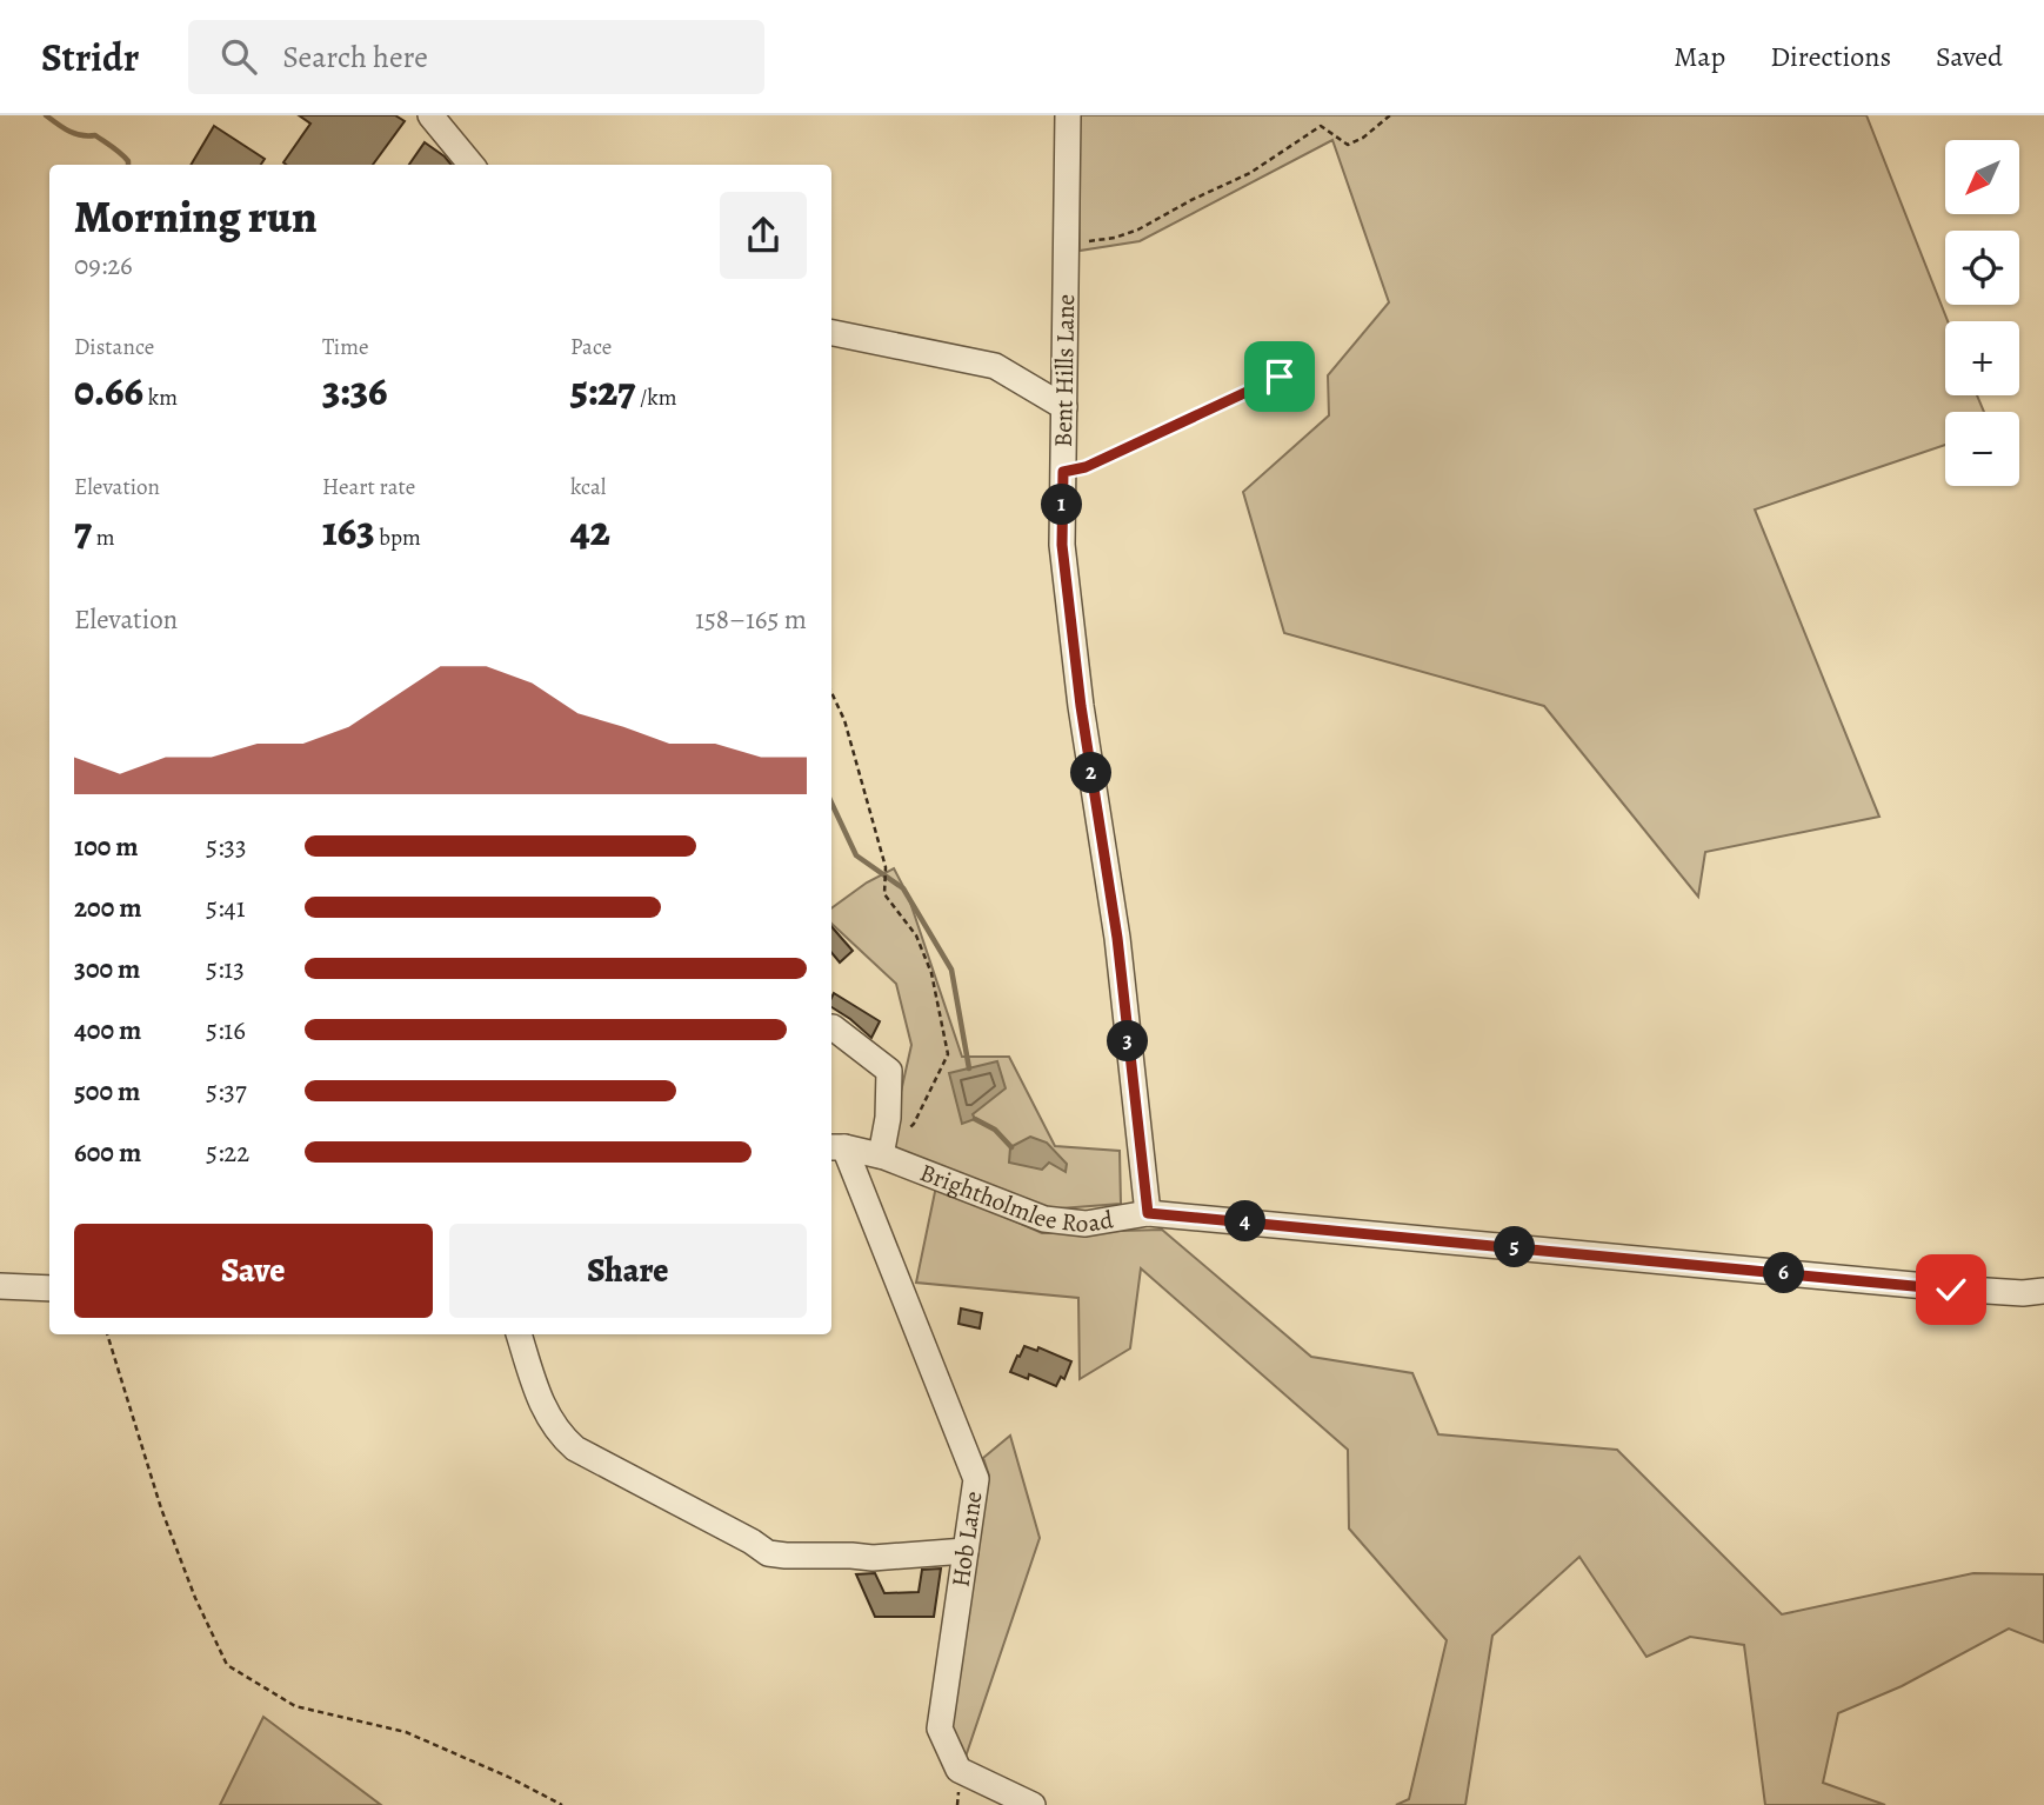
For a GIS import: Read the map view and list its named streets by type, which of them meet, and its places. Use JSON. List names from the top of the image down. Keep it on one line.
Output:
{"streets":{"street":["Bent Hills Lane","Brightholmlee Road","Hob Lane"]},"crossings":[["Bent Hills Lane","Brightholmlee Road"],["Brightholmlee Road","Hob Lane"]],"north":"bottom left","page":{"header":"Stridr","search":"Search here","nav":["Map","Directions","Saved"],"map_buttons":["+","−"],"heading":["Morning run","09:26"],"stats":[["Distance","0.66 km"],["Time","3:36"],["Pace","5:27 /km"],["Elevation","7 m"],["Heart rate","163 bpm"],["kcal","42"]],"pins":["1","2","3","4","5","6"],"chart":["Elevation","158–165 m"],"list":[{"name":"100 m","note":"5:33"},{"name":"200 m","note":"5:41"},{"name":"300 m","note":"5:13"},{"name":"400 m","note":"5:16"},{"name":"500 m","note":"5:37"},{"name":"600 m","note":"5:22"}],"buttons":["Save","Share"]}}
